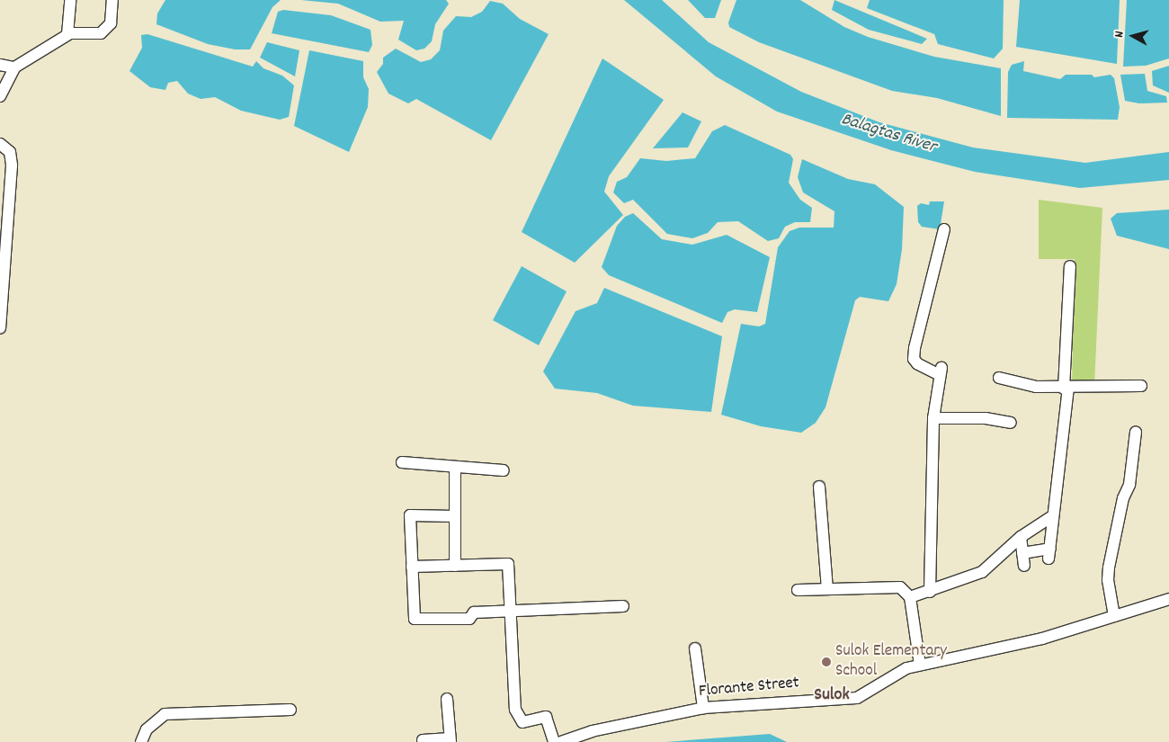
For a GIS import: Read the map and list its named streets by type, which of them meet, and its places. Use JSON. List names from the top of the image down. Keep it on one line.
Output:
{"streets":{"street":["Florante Street"]},"districts":["Sulok"],"water":["Balagtas River"],"places":["Sulok Elementary School"],"north":"left"}
